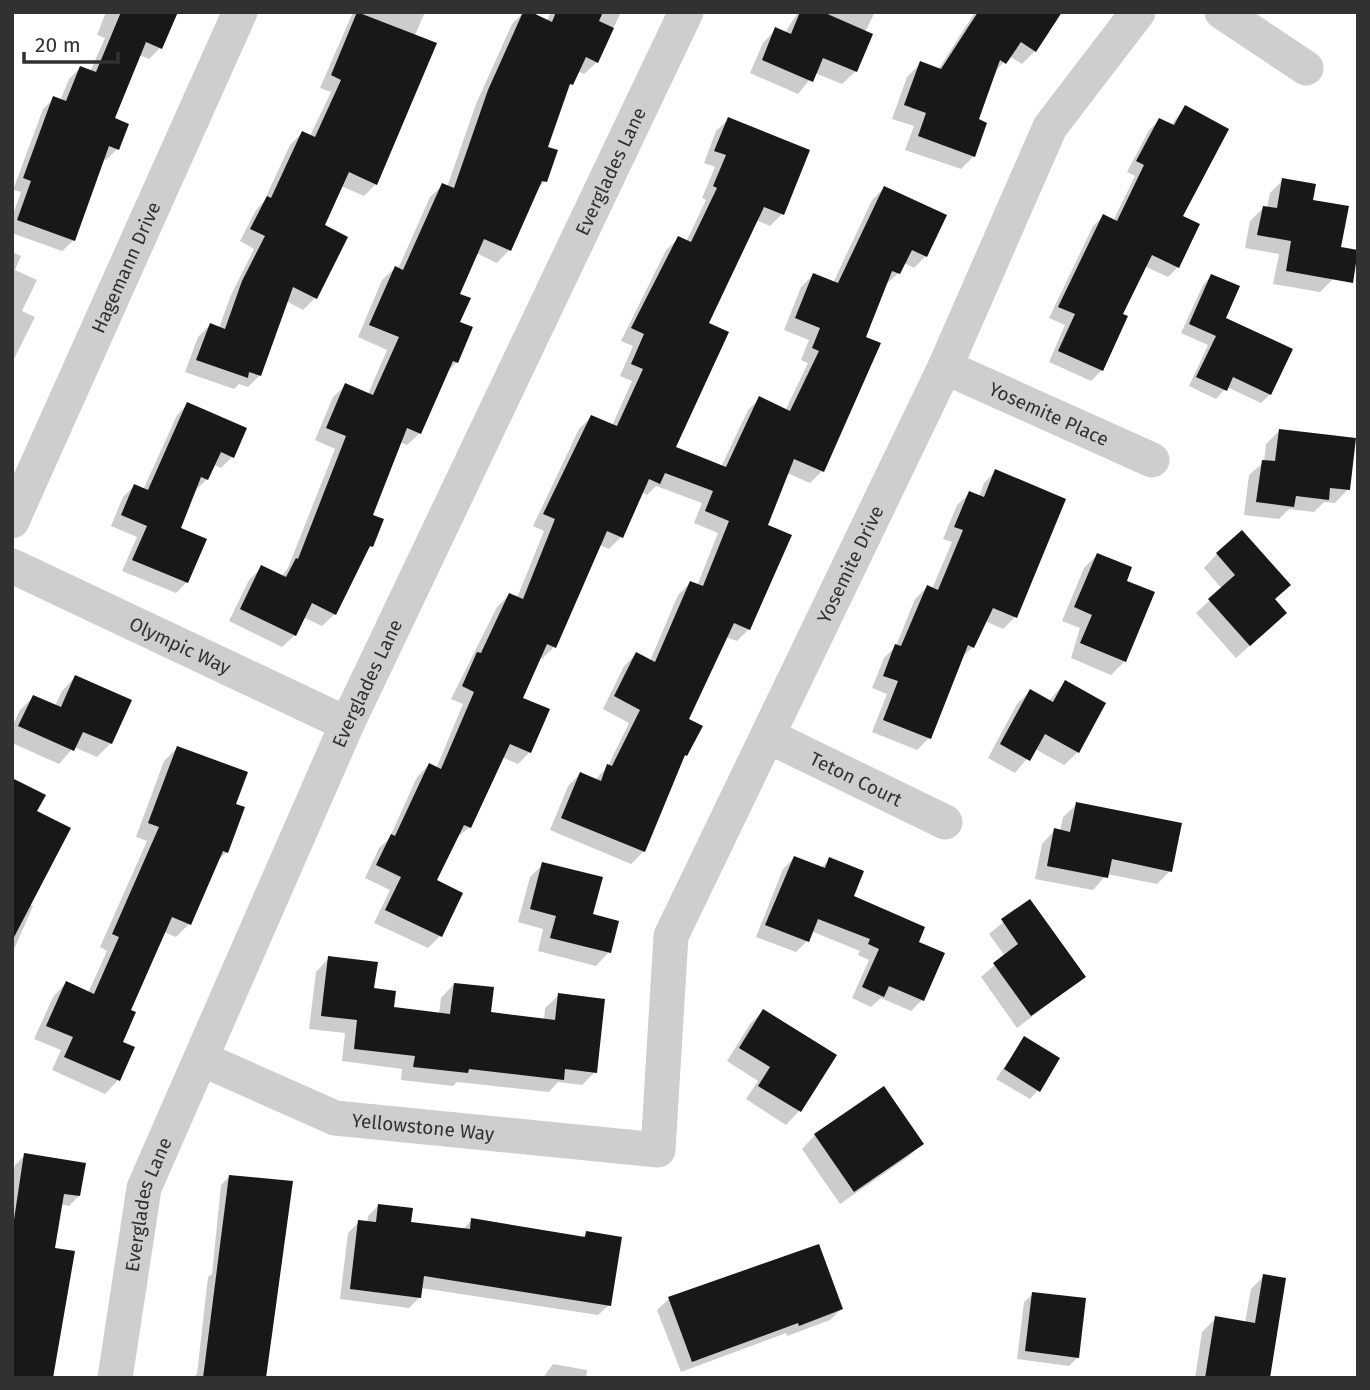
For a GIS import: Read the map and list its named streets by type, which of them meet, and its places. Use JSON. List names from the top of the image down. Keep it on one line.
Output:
{"streets":{"street":["Everglades Lane","Hagemann Drive","Yosemite Place","Yosemite Drive","Olympic Way","Teton Court","Yellowstone Way"]},"crossings":[["Everglades Lane","Olympic Way"],["Everglades Lane","Yellowstone Way"],["Yosemite Place","Yosemite Drive"],["Yosemite Drive","Teton Court"],["Yosemite Drive","Yellowstone Way"]],"scale_bar":"20 m"}
